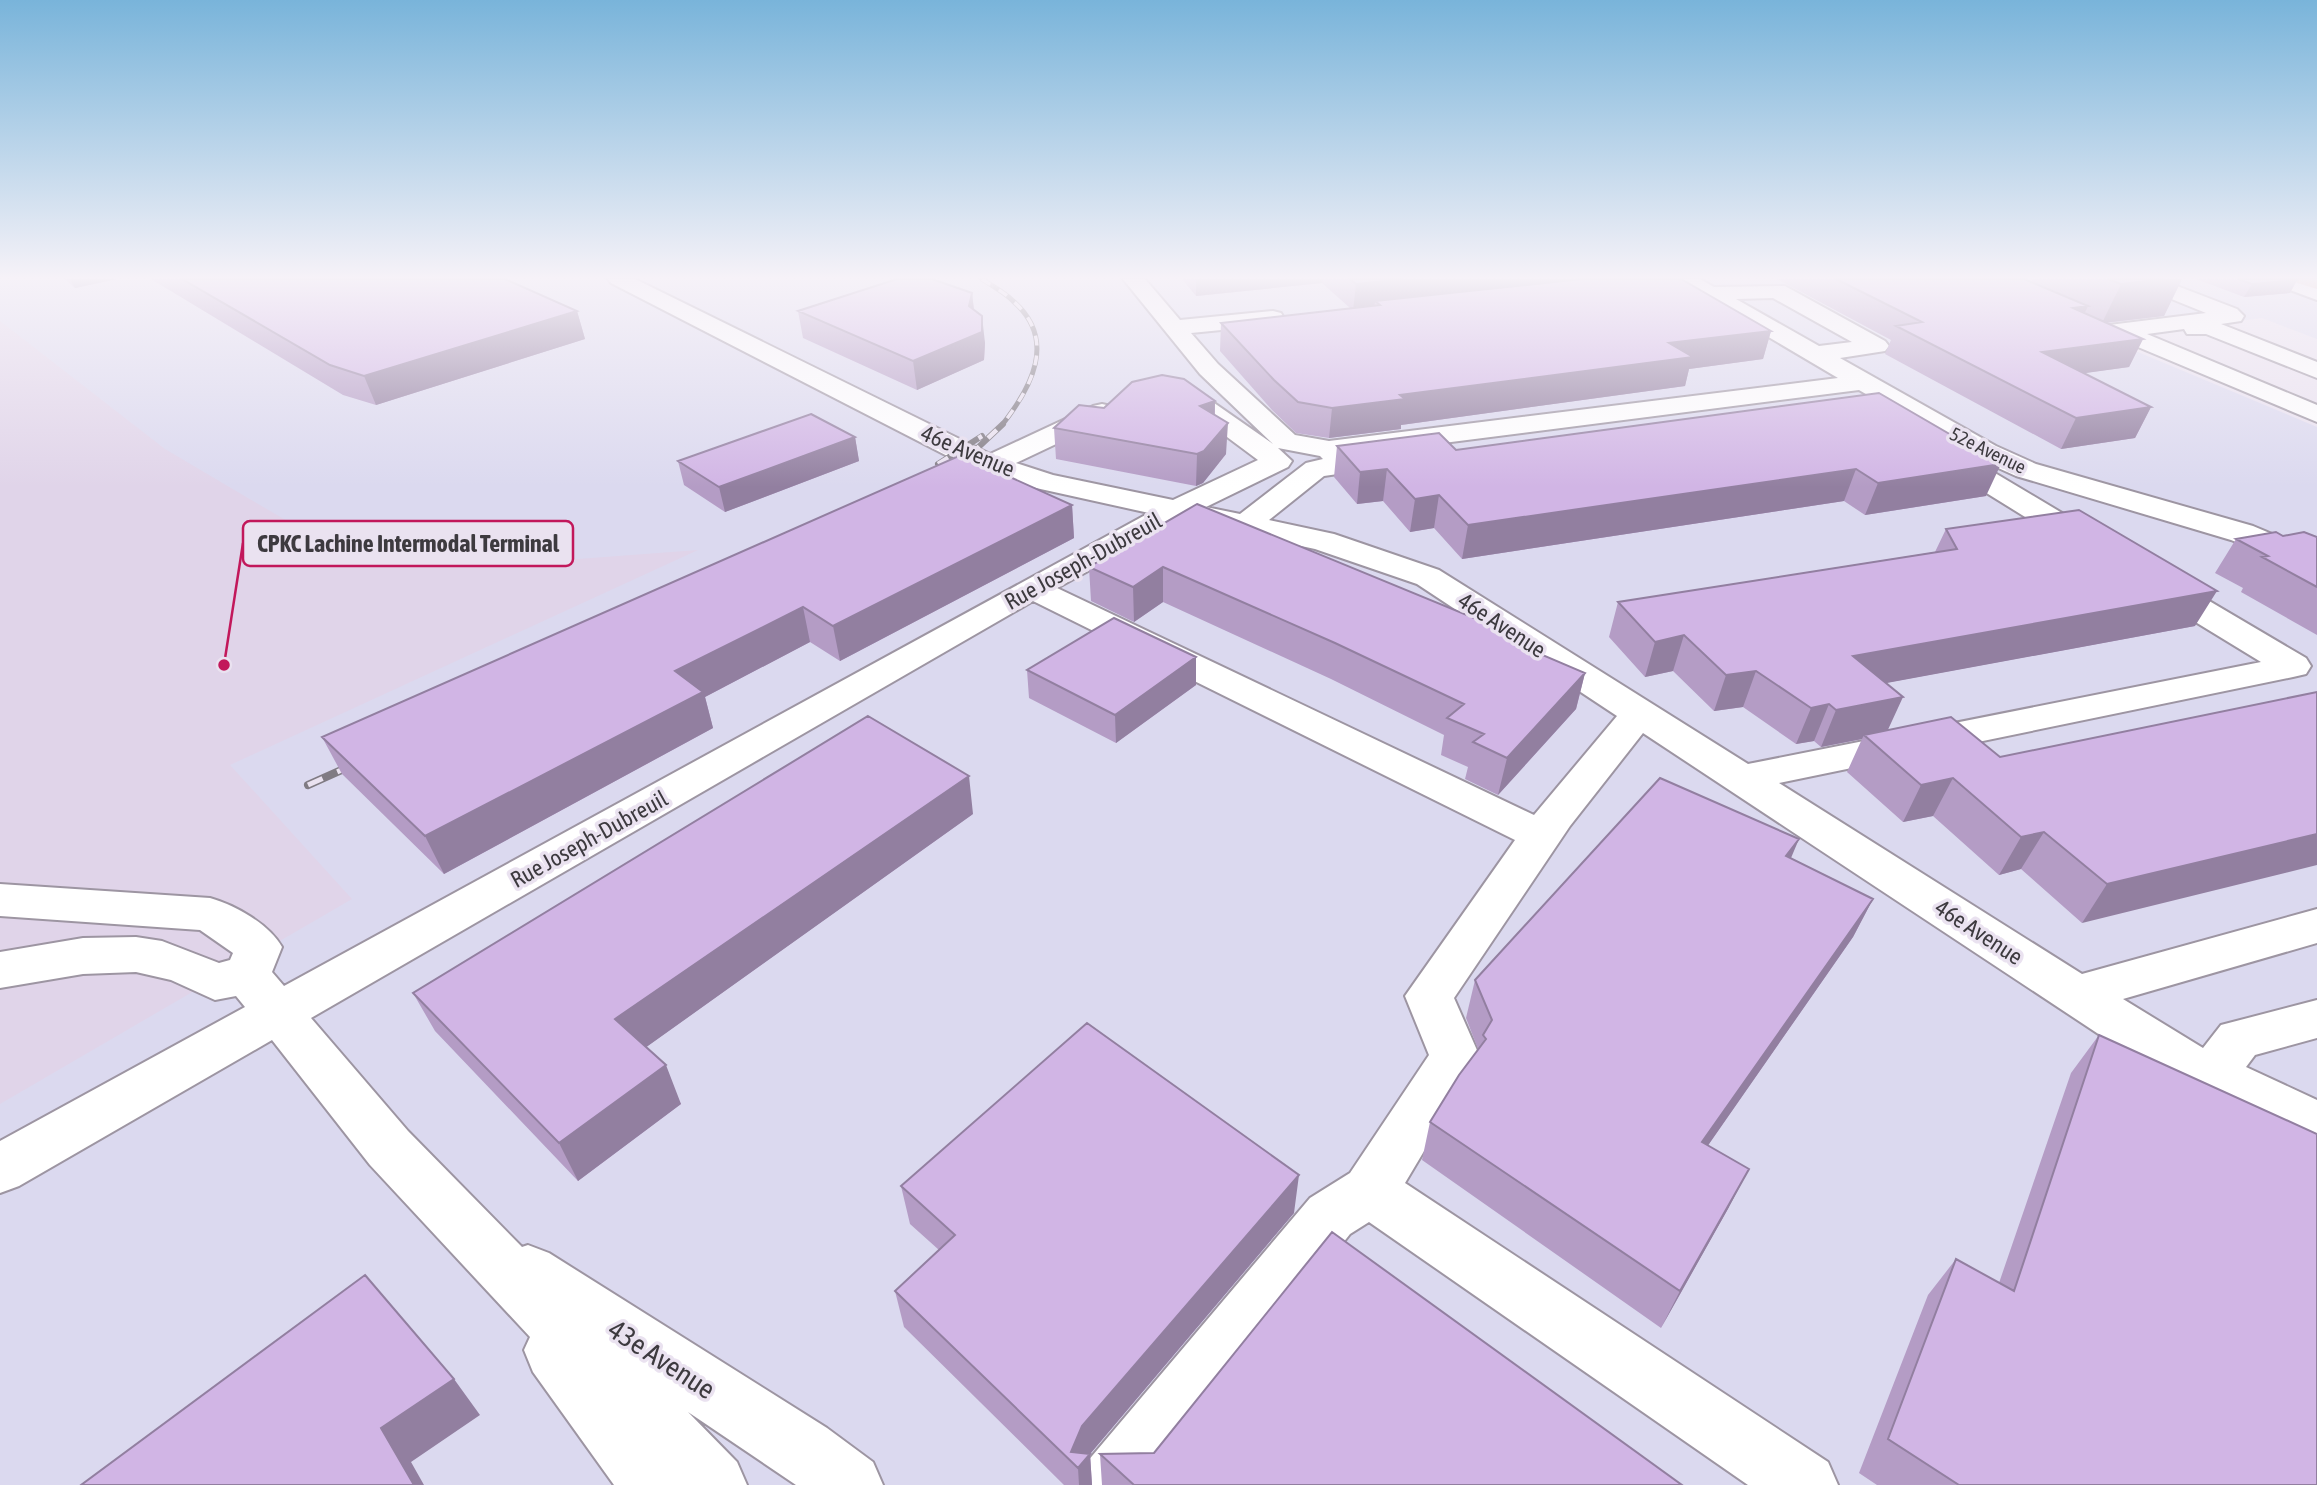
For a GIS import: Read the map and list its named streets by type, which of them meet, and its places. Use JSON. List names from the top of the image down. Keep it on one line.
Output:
{"streets":{"street":["52e Avenue","46e Avenue","Rue Joseph-Dubreuil","43e Avenue"]},"crossings":[["46e Avenue","Rue Joseph-Dubreuil"],["Rue Joseph-Dubreuil","43e Avenue"]],"places":["CPKC Lachine Intermodal Terminal"]}
